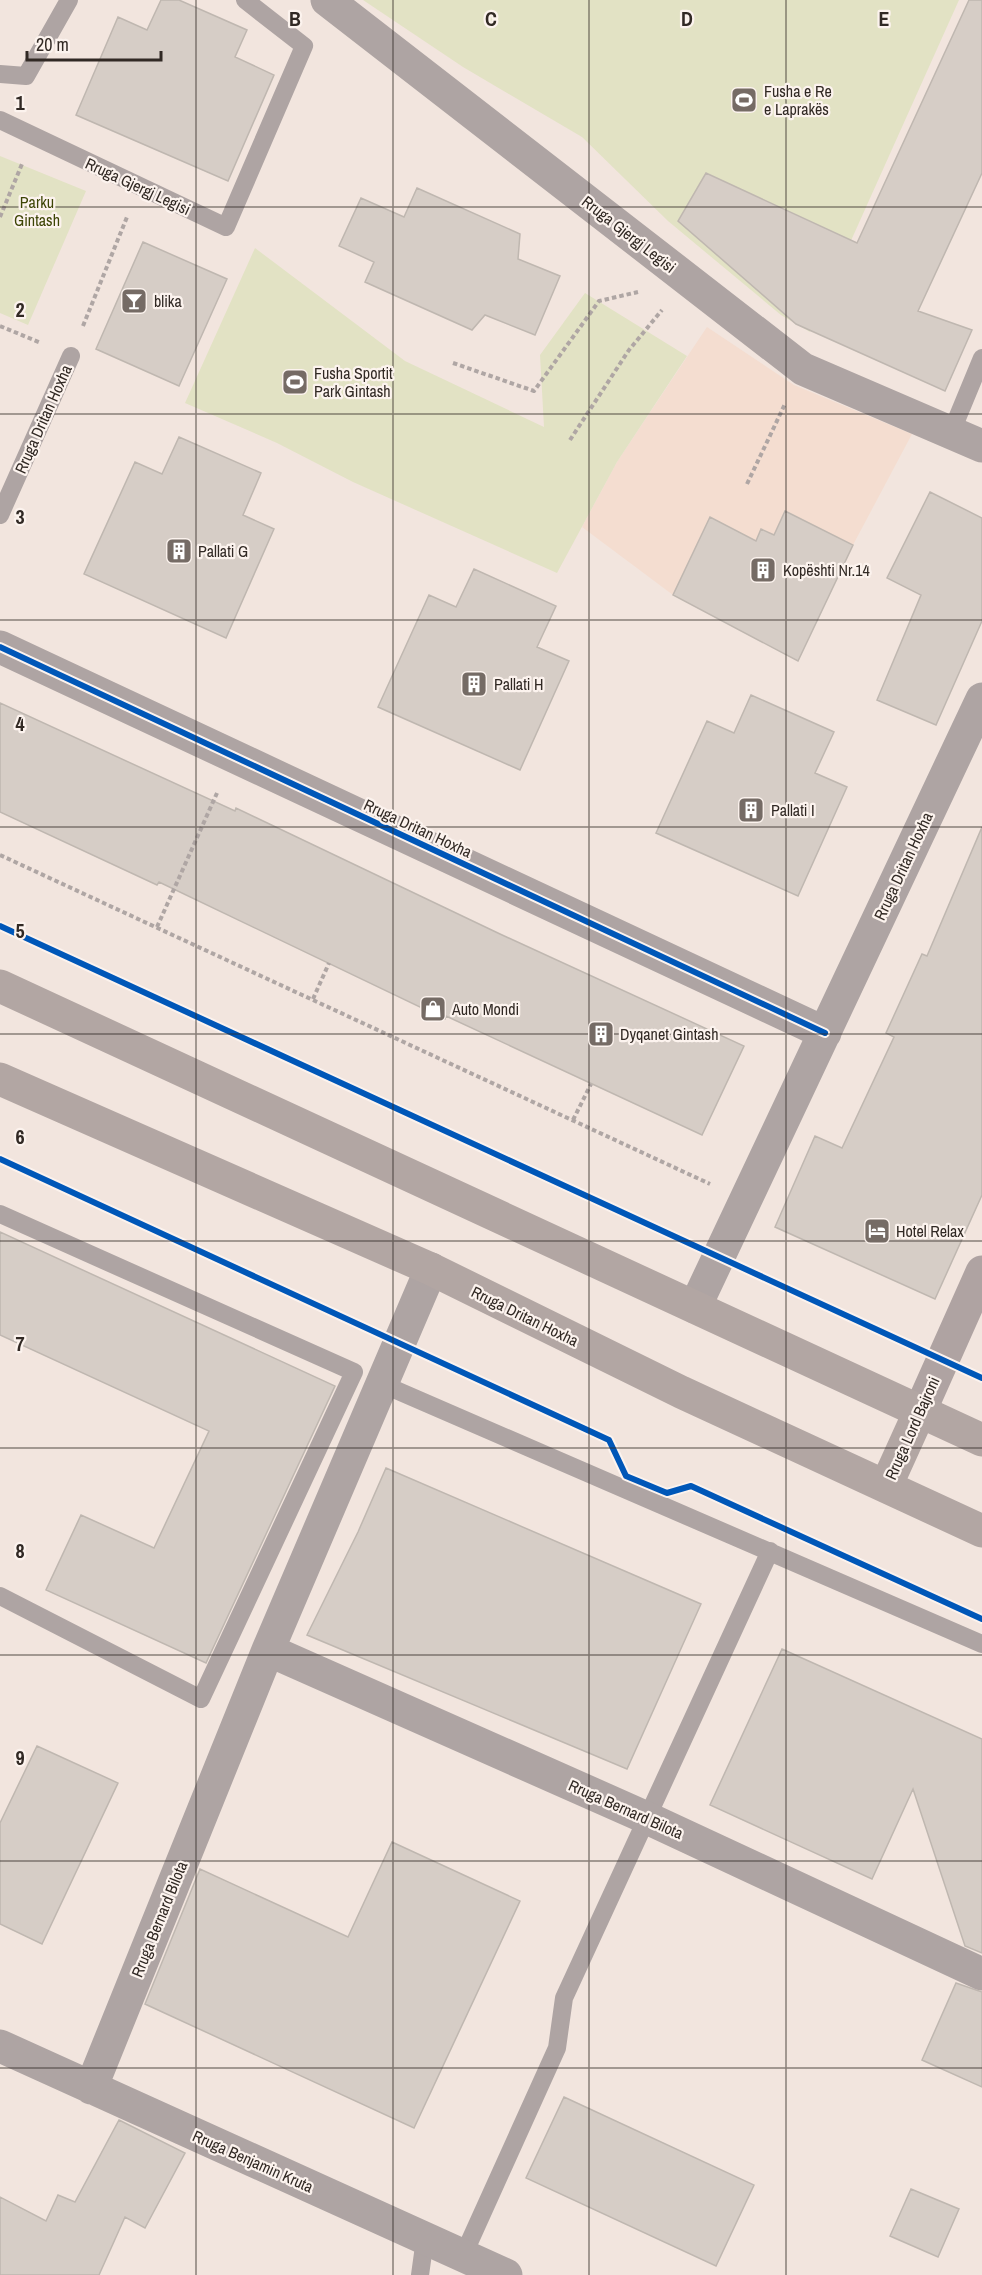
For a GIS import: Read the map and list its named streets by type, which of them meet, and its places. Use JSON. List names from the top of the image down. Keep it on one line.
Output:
{"streets":{"main road":["Rruga Dritan Hoxha","Rruga Lord Bajroni"],"street":["Rruga Gjergj Legisi","Rruga Bernard Bilota","Rruga Benjamin Kruta"]},"crossings":[["Rruga Dritan Hoxha","Rruga Lord Bajroni"],["Rruga Dritan Hoxha","Rruga Bernard Bilota"],["Rruga Bernard Bilota","Rruga Benjamin Kruta"]],"parks":["Parku Gintash"],"places":{"sports":["Fusha e Re e Laprakës","Fusha Sportit Park Gintash"],"bar":["blika"],"building":["Pallati G","Kopështi Nr.14","Pallati H","Pallati I","Dyqanet Gintash"],"shop":["Auto Mondi"],"hotel":["Hotel Relax"]},"scale_bar":"20 m","grid":{"columns":["B","C","D","E"],"rows":["1","2","3","4","5","6","7","8","9"]}}
